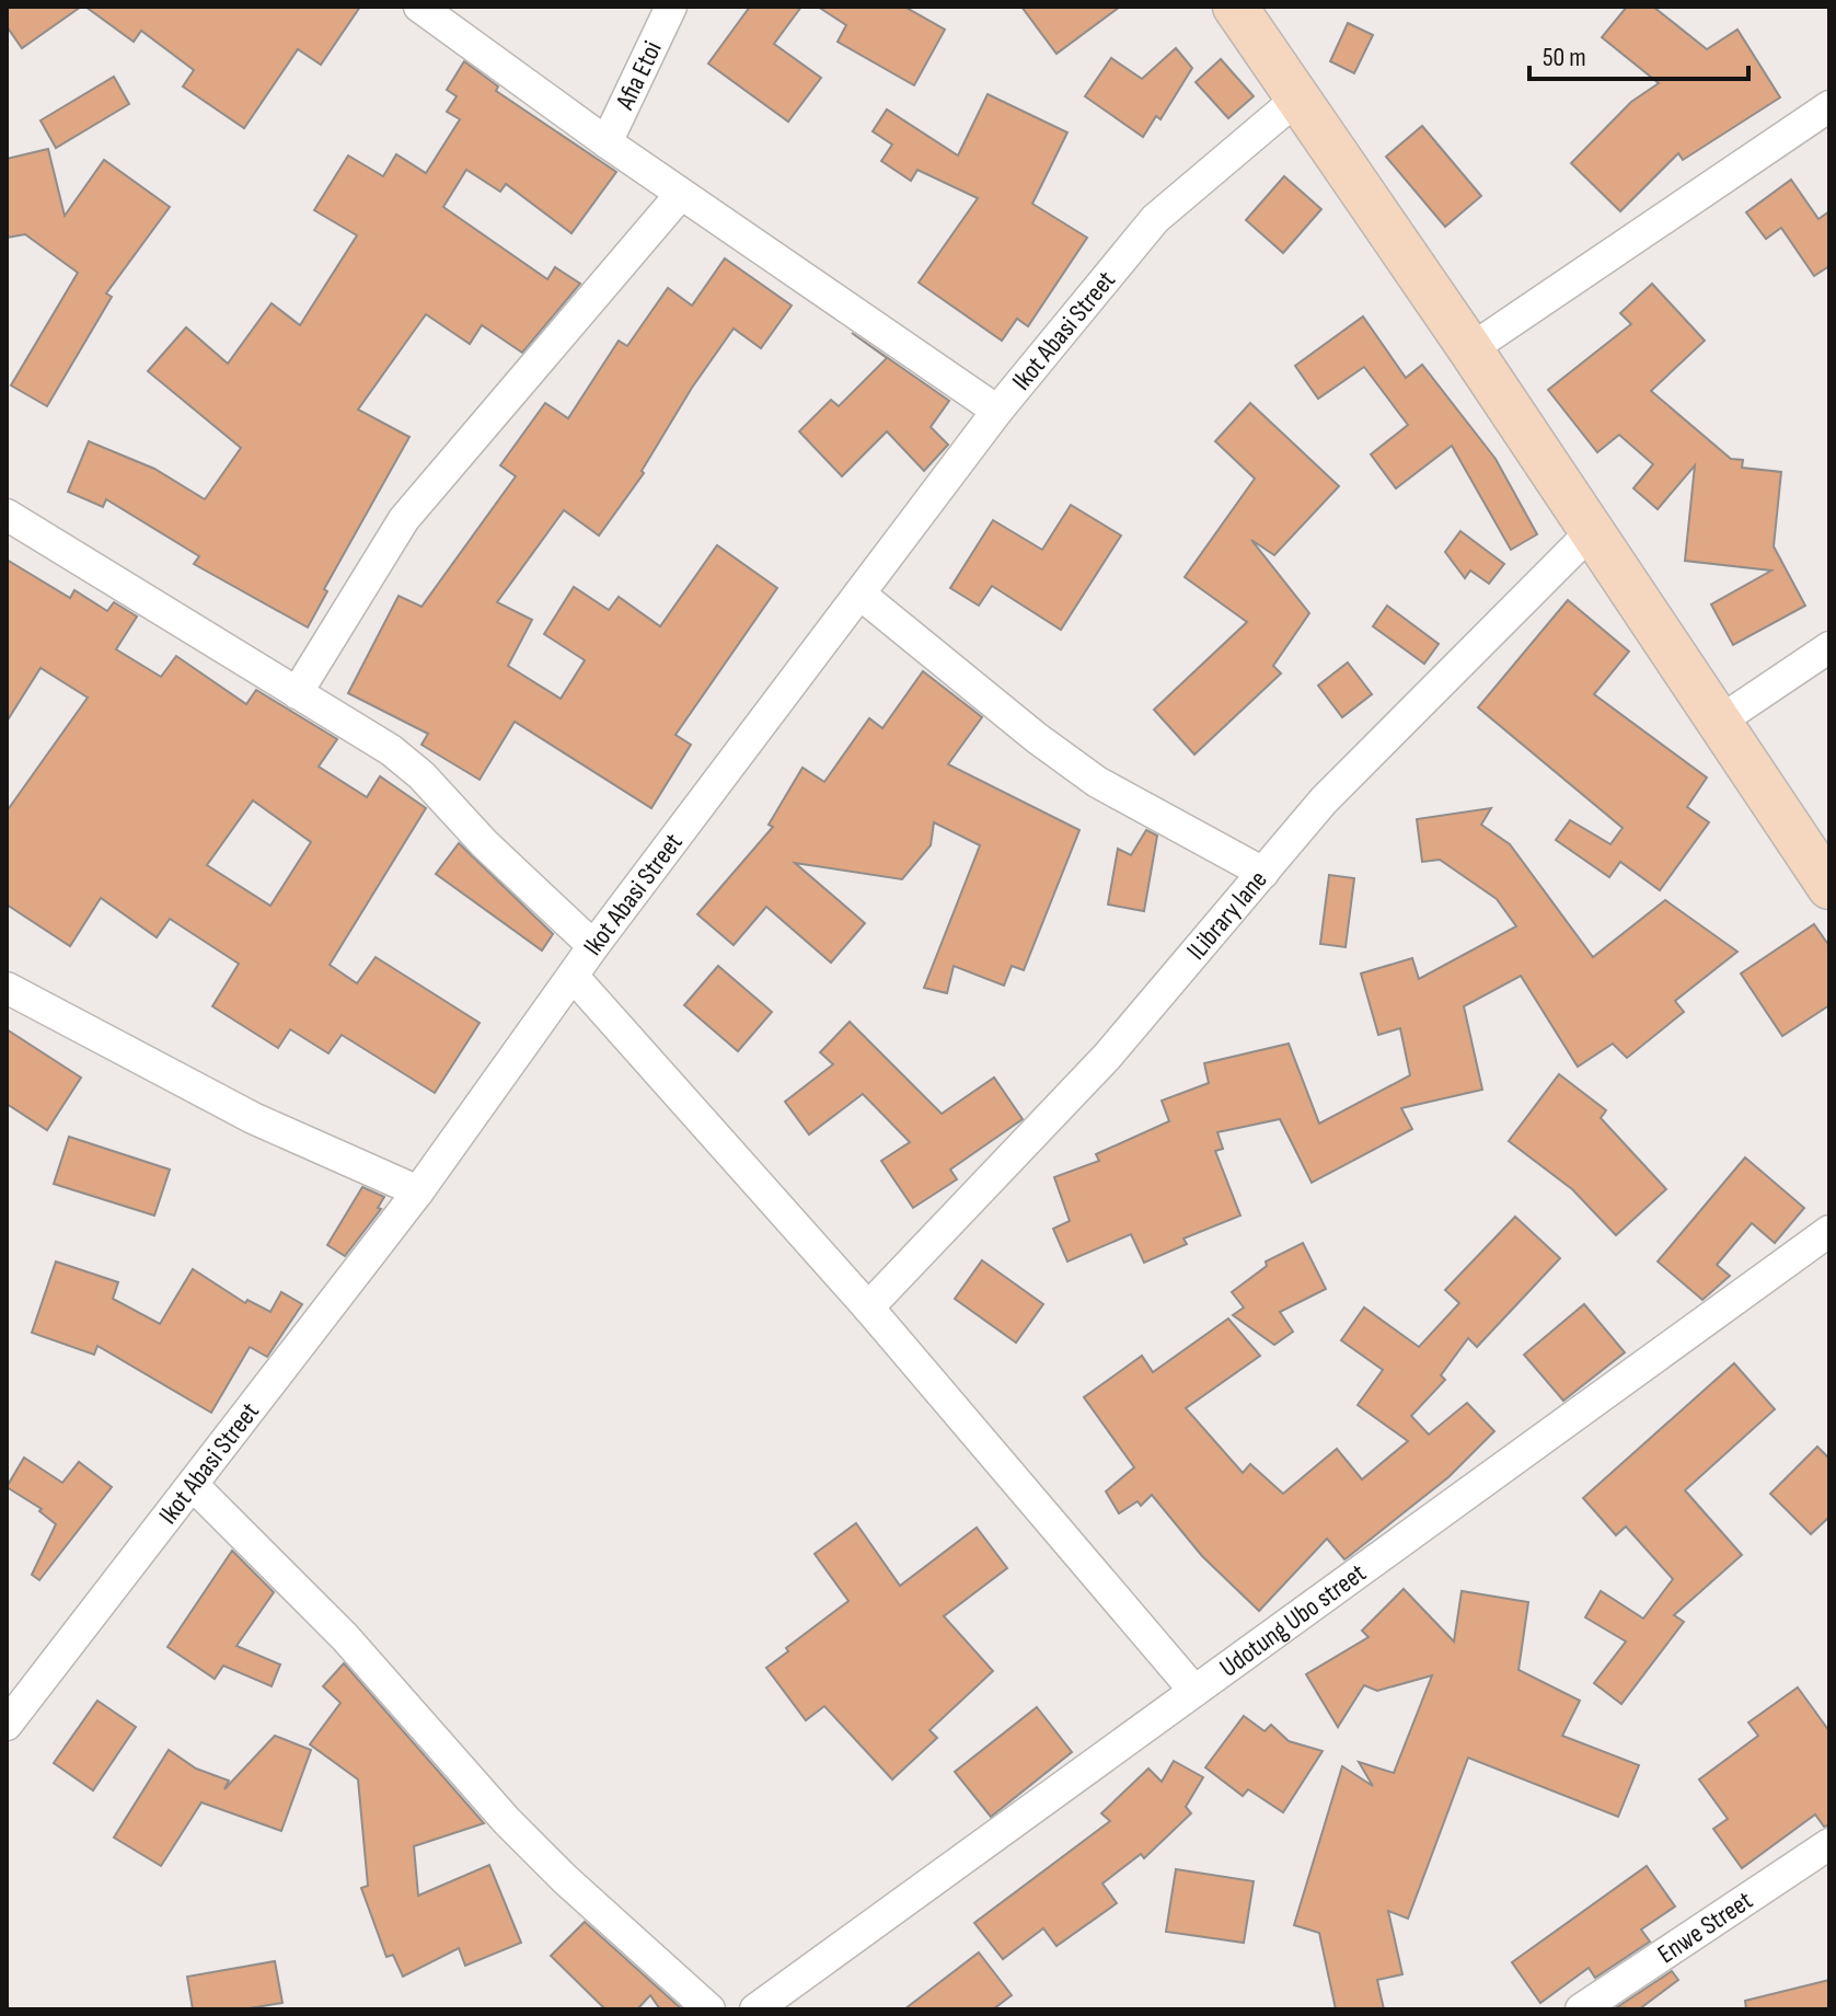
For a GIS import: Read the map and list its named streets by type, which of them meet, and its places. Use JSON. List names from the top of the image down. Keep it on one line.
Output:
{"streets":{"street":["Afia Etoi","Ikot Abasi Street","lLibrary lane","Udotung Ubo street","Enwe Street"]},"scale_bar":"50 m"}
